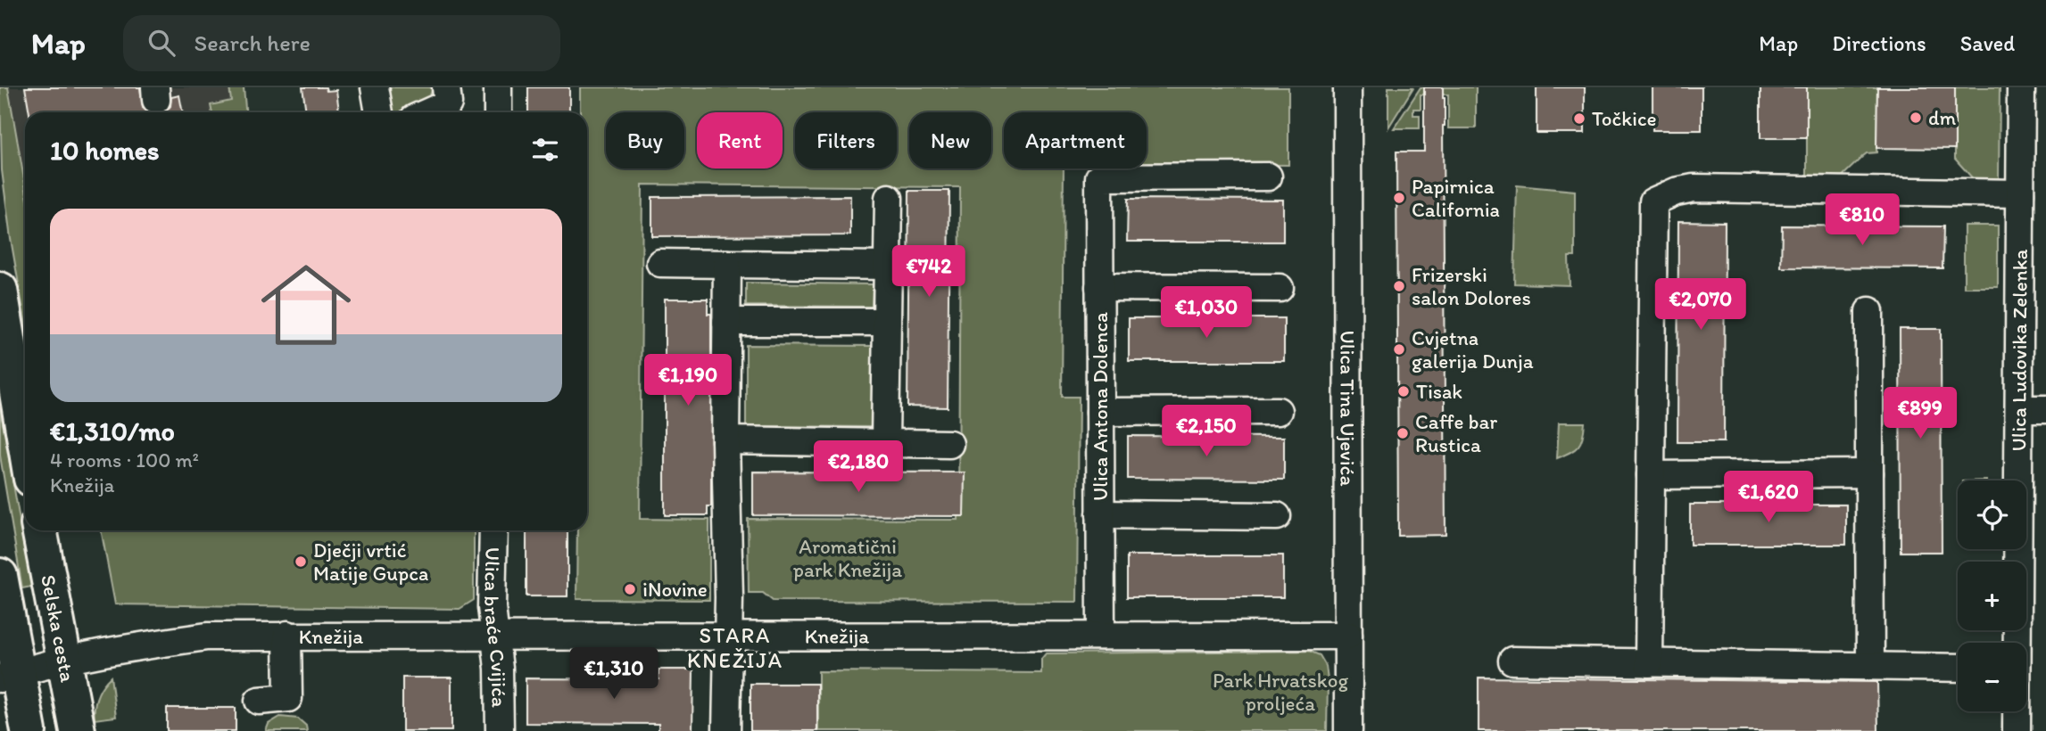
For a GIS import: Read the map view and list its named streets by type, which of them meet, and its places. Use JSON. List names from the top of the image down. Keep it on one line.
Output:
{"streets":{"main road":["Selska cesta"],"street":["Ulica Ludovika Zelenka","Ulica Antona Dolenca","Ulica Tina Ujevića","Ulica braće Cvijića","Knežija"]},"crossings":[["Ulica Antona Dolenca","Knežija"],["Ulica Tina Ujevića","Knežija"],["Selska cesta","Knežija"],["Ulica braće Cvijića","Knežija"]],"districts":["STARA KNEŽIJA"],"parks":["Aromatični park Knežija","Park Hrvatskog proljeća"],"places":["dm","Točkice","Papirnica California","Frizerski salon Dolores","Cvjetna galerija Dunja","Tisak","Caffe bar Rustica","Dječji vrtić Matije Gupca","iNovine"],"page":{"header":"Map","search":"Search here","nav":["Map","Directions","Saved"],"chip":["Buy","Rent","Filters","New","Apartment"],"heading":"10 homes","list":[{"name":"€1,310/mo","note":"4 rooms · 100 m² · Knežija"}],"price":["€810","€742","€2,070","€1,030","€1,190","€899","€2,150","€2,180","€1,620","€1,310"],"map_buttons":["+","−"]}}
